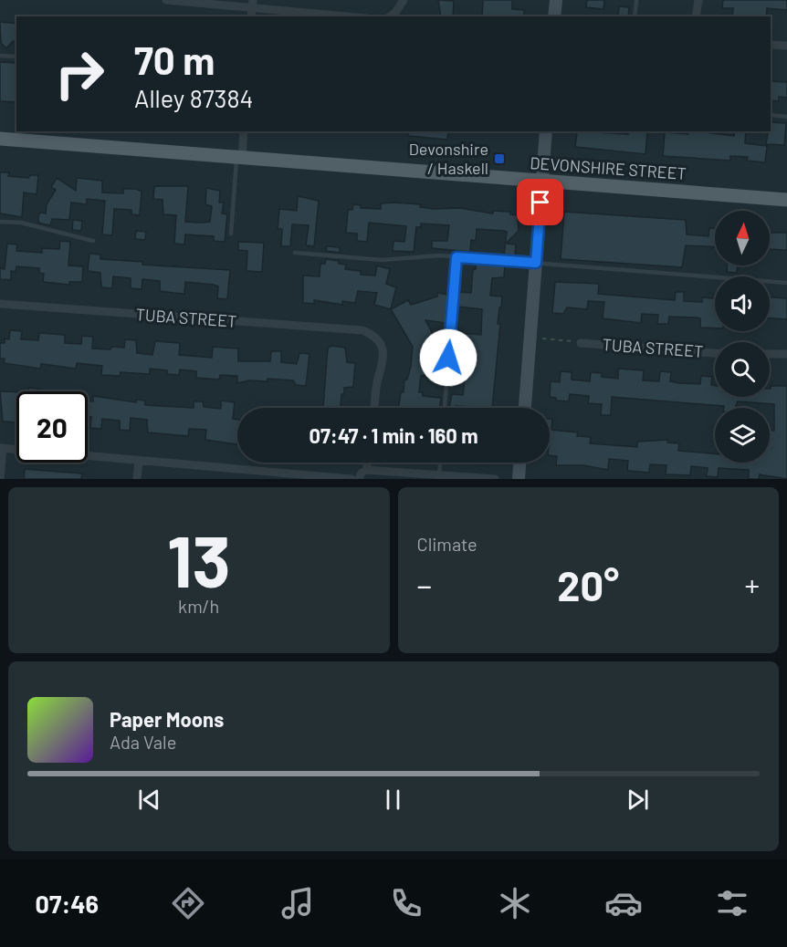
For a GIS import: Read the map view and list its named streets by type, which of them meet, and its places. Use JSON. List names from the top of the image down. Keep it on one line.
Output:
{"streets":{"main road":["DEVONSHIRE STREET"],"street":["TUBA STREET"]},"places":{"transit":["Devonshire / Haskell"]},"north":"top","page":{"turn":["70 m","Alley 87384"],"limit":"20","trip":"07:47 · 1 min · 160 m","tile":[["13","km/h"],"Climate"],"heat":["−","20°","+"],"song":["Paper Moons","Ada Vale"],"tabs":"07:46"}}
